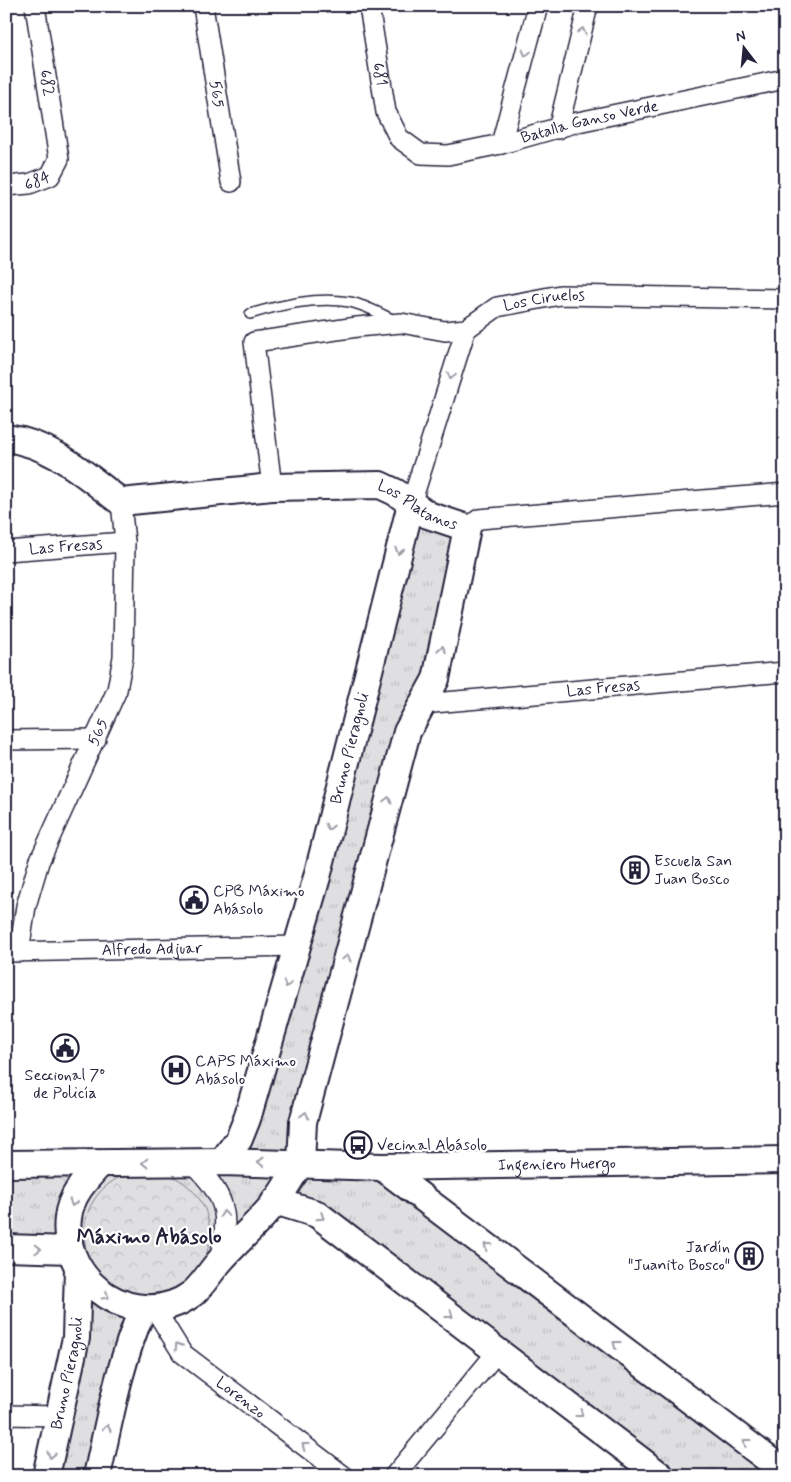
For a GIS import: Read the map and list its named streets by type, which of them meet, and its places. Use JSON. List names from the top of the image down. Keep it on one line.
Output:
{"streets":{"street":["681","682","565","Batalla Ganso Verde","684","Los Ciruelos","Los Platanos","Las Fresas","Bruno Pieragnoli","Alfredo Adjuar","Ingeniero Huergo","Lorenzo"]},"crossings":[["681","Batalla Ganso Verde"],["682","684"],["565","Los Platanos"],["565","Las Fresas"],["565","Alfredo Adjuar"],["Los Ciruelos","Bruno Pieragnoli"],["Los Platanos","Bruno Pieragnoli"],["Bruno Pieragnoli","Alfredo Adjuar"],["Bruno Pieragnoli","Ingeniero Huergo"],["Bruno Pieragnoli","Lorenzo"],["Ingeniero Huergo","Lorenzo"]],"one_way":["Lorenzo"],"districts":["Máximo Abásolo"],"places":{"building":["Escuela San Juan Bosco","Jardín \"Juanito Bosco\""],"public building":["CPB Máximo Abásolo","Seccional 7º de Policía"],"hospital":["CAPS Máximo Abásolo"],"bus stop":["Vecinal Abásolo"]},"north":"top"}
